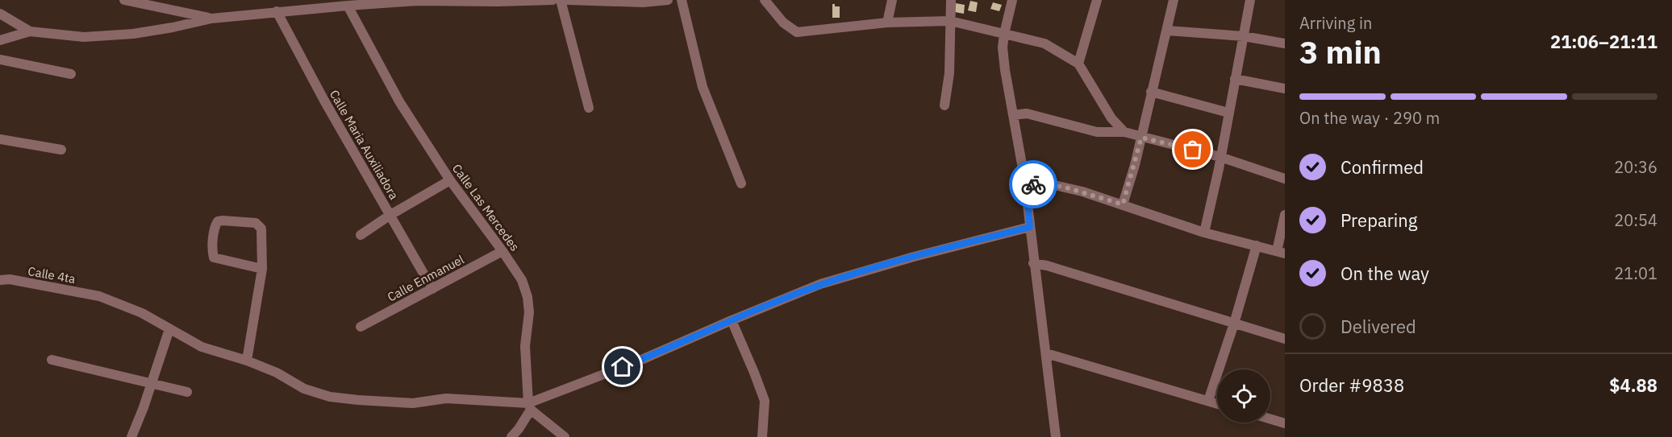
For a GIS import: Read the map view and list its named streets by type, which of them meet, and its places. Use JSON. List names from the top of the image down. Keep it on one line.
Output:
{"streets":{"street":["Calle Maria Auxiliadora","Calle Las Mercedes","Calle 4ta","Calle Enmanuel"]},"crossings":[["Calle Maria Auxiliadora","Calle Enmanuel"],["Calle Las Mercedes","Calle 4ta"],["Calle Las Mercedes","Calle Enmanuel"]],"page":{"heading":["3 min","Arriving in","21:06–21:11"],"panel":["Order #9838","$4.88"],"bar":"On the way · 290 m","list":[["Confirmed","20:36"],["Preparing","20:54"],["On the way","21:01"],"Delivered"]}}
